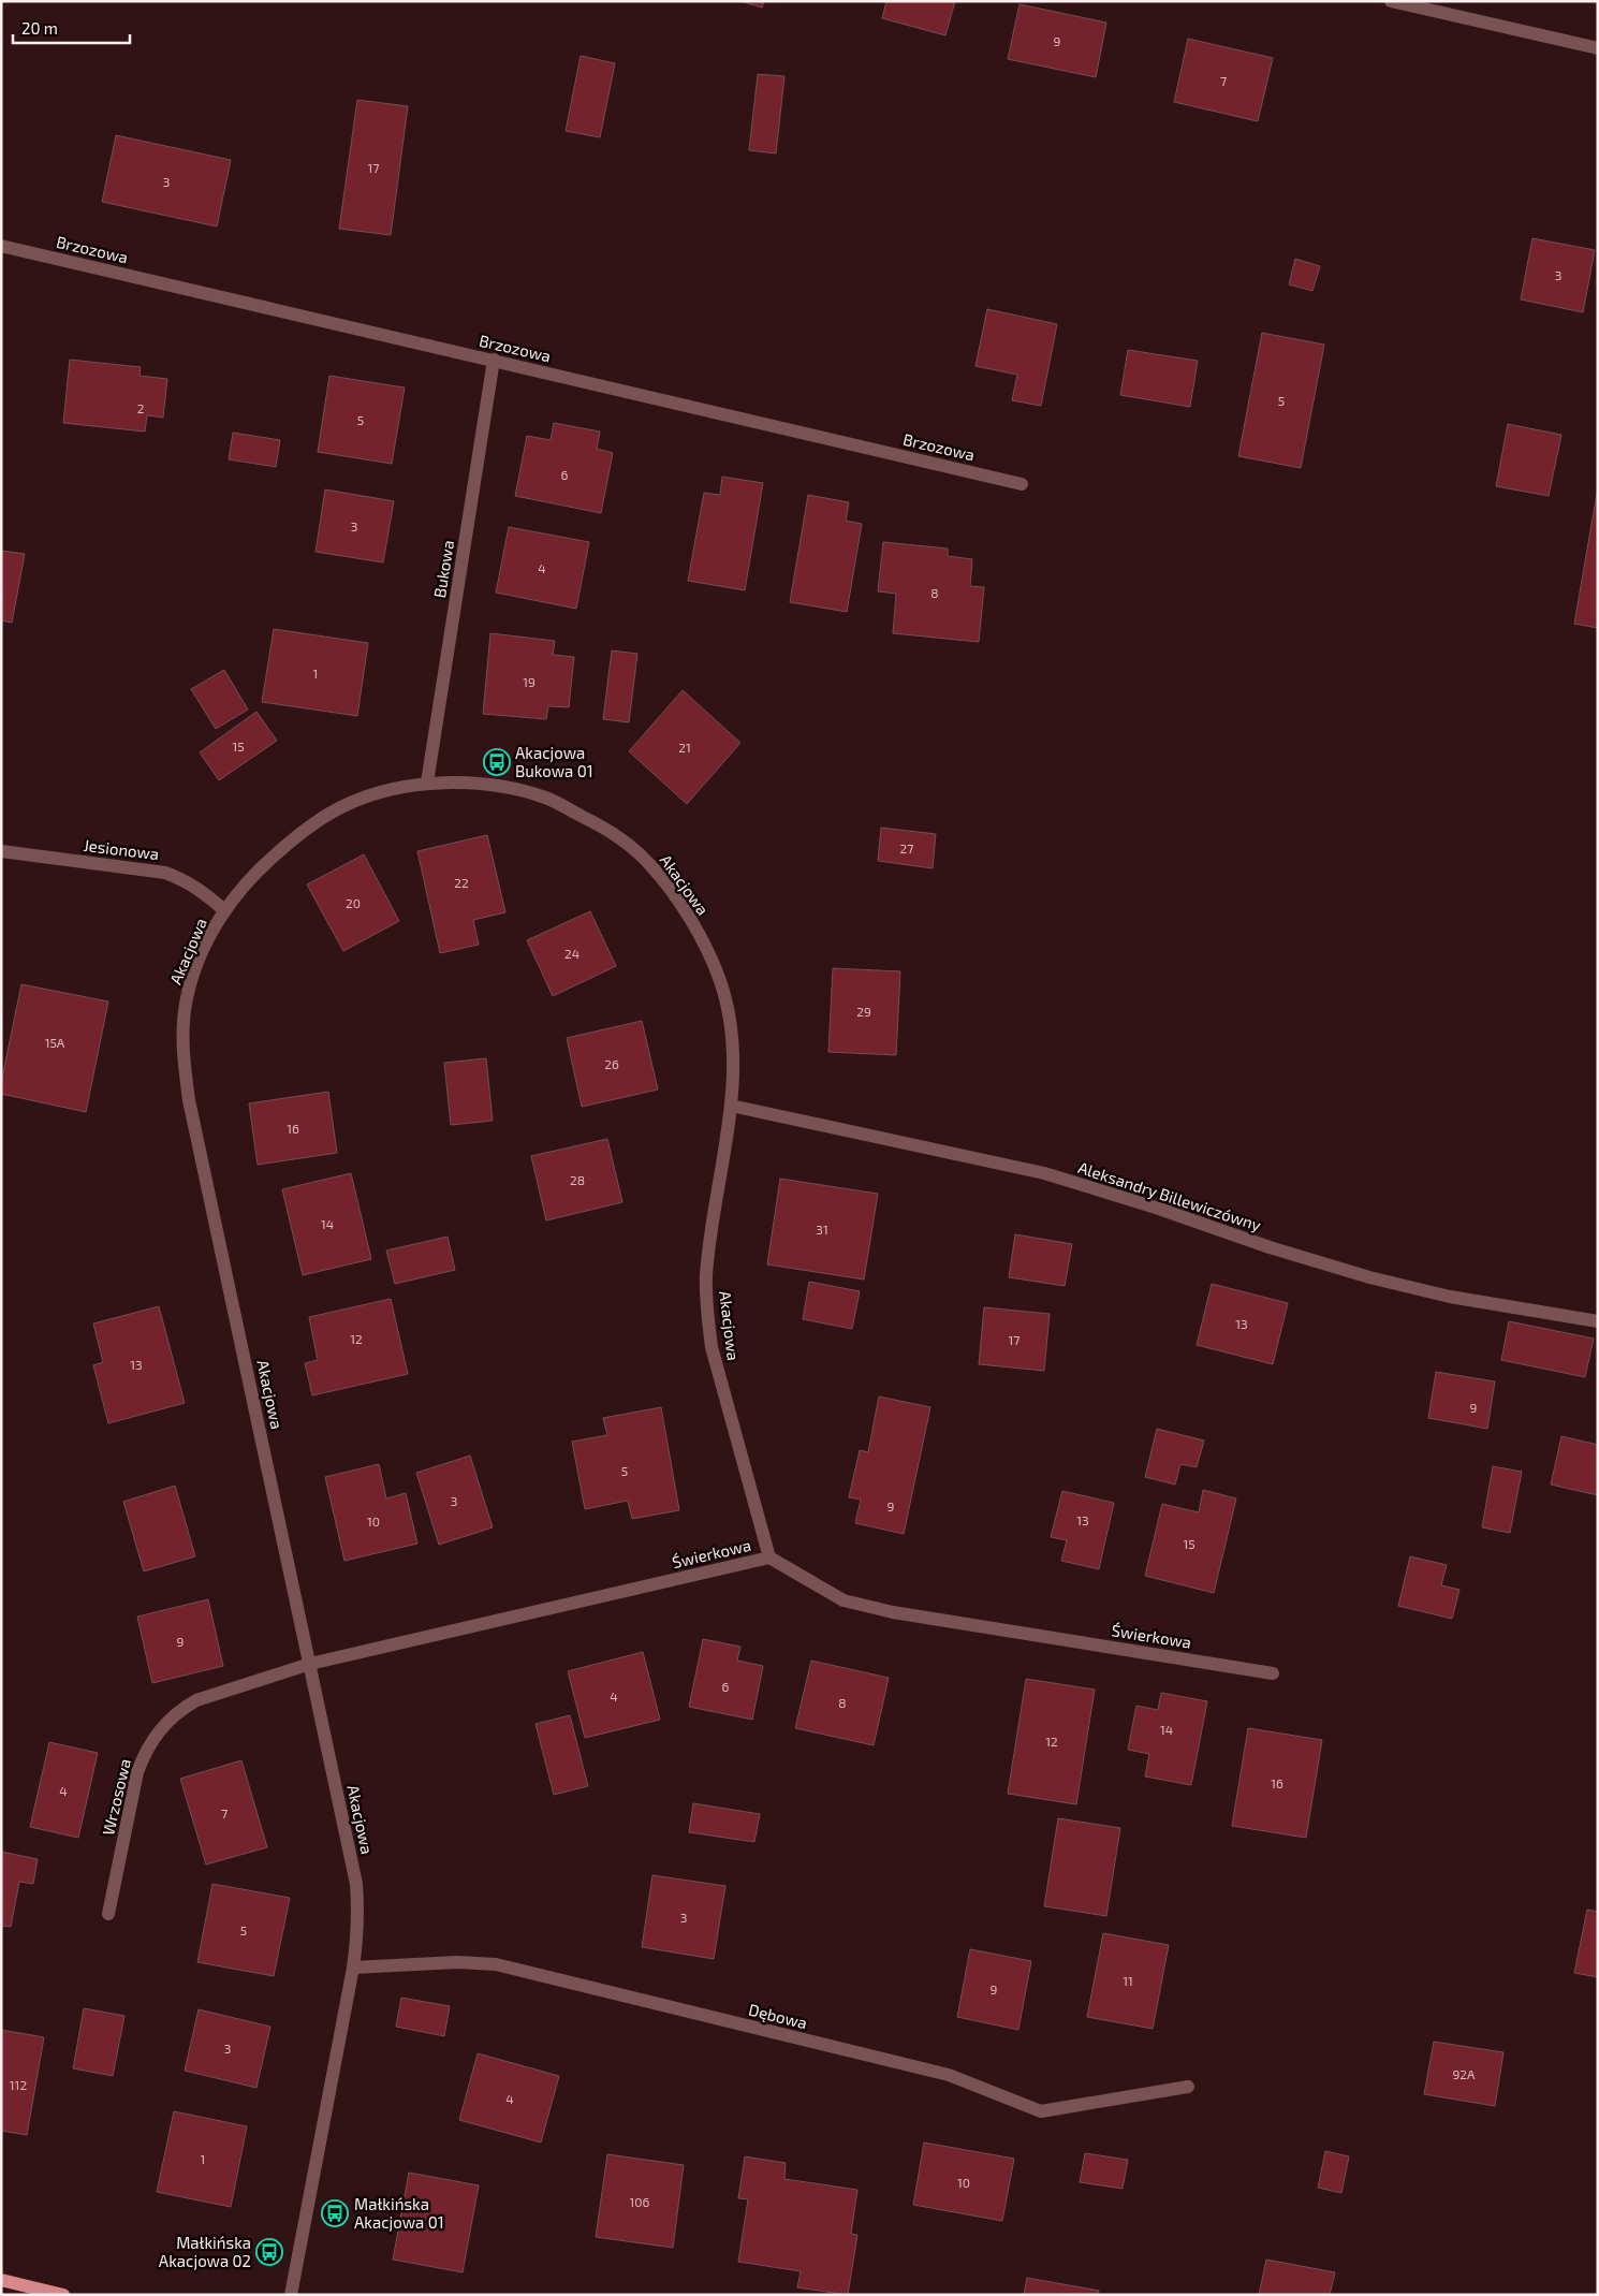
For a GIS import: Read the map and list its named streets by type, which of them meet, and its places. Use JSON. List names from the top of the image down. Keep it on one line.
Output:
{"streets":{"street":["Brzozowa","Bukowa","Jesionowa","Akacjowa","Aleksandry Billewiczówny","Świerkowa","Wrzosowa","Dębowa"]},"crossings":[["Brzozowa","Bukowa"],["Bukowa","Akacjowa"],["Jesionowa","Akacjowa"],["Akacjowa","Aleksandry Billewiczówny"],["Akacjowa","Świerkowa"],["Akacjowa","Wrzosowa"],["Akacjowa","Dębowa"],["Świerkowa","Wrzosowa"]],"places":{"bus stop":["Akacjowa Bukowa 01","Małkińska Akacjowa 01","Małkińska Akacjowa 02"]},"house_numbers":["9","7","17","3","3","5","2","5","6","3","4","8","1","19","15","21","27","22","20","24","29","15A","26","16","28","14","31","13","12","17","13","9","5","3","9","13","10","15","9","6","4","8","14","12","16","4","7","3","5","11","9","3","92A","112","4","1","10","106"],"scale_bar":"20 m"}
